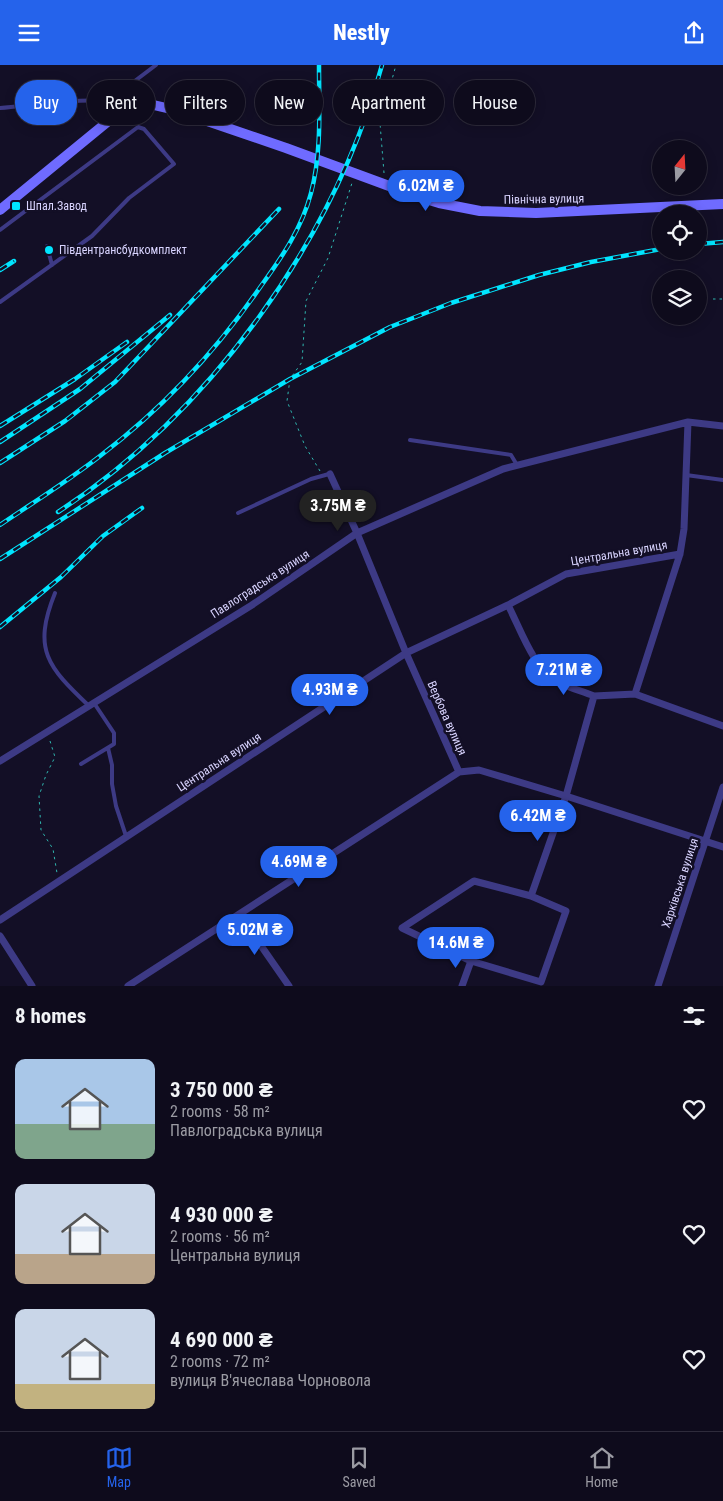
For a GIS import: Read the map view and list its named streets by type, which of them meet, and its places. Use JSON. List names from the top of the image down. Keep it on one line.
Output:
{"streets":{"street":["Північна вулиця","Центральна вулиця","Павлоградська вулиця","Вербова вулиця","Харківська вулиця"]},"crossings":[["Центральна вулиця","Вербова вулиця"],["Павлоградська вулиця","Вербова вулиця"],["Вербова вулиця","Харківська вулиця"]],"places":{"transit":["Шпал.Завод"],"other":["Південтрансбудкомплект"]},"north":"top","page":{"header":"Nestly","chip":["Buy","Rent","Filters","New","Apartment","House"],"price":["6.02M ₴","3.75M ₴","7.21M ₴","4.93M ₴","6.42M ₴","4.69M ₴","5.02M ₴","14.6M ₴"],"heading":"8 homes","list":[{"name":"3 750 000 ₴","note":"2 rooms · 58 m² · Павлоградська вулиця"},{"name":"4 930 000 ₴","note":"2 rooms · 56 m² · Центральна вулиця"},{"name":"4 690 000 ₴","note":"2 rooms · 72 m² · вулиця В'ячеслава Чорновола"}],"tabs":["Map","Saved","Home"]}}
